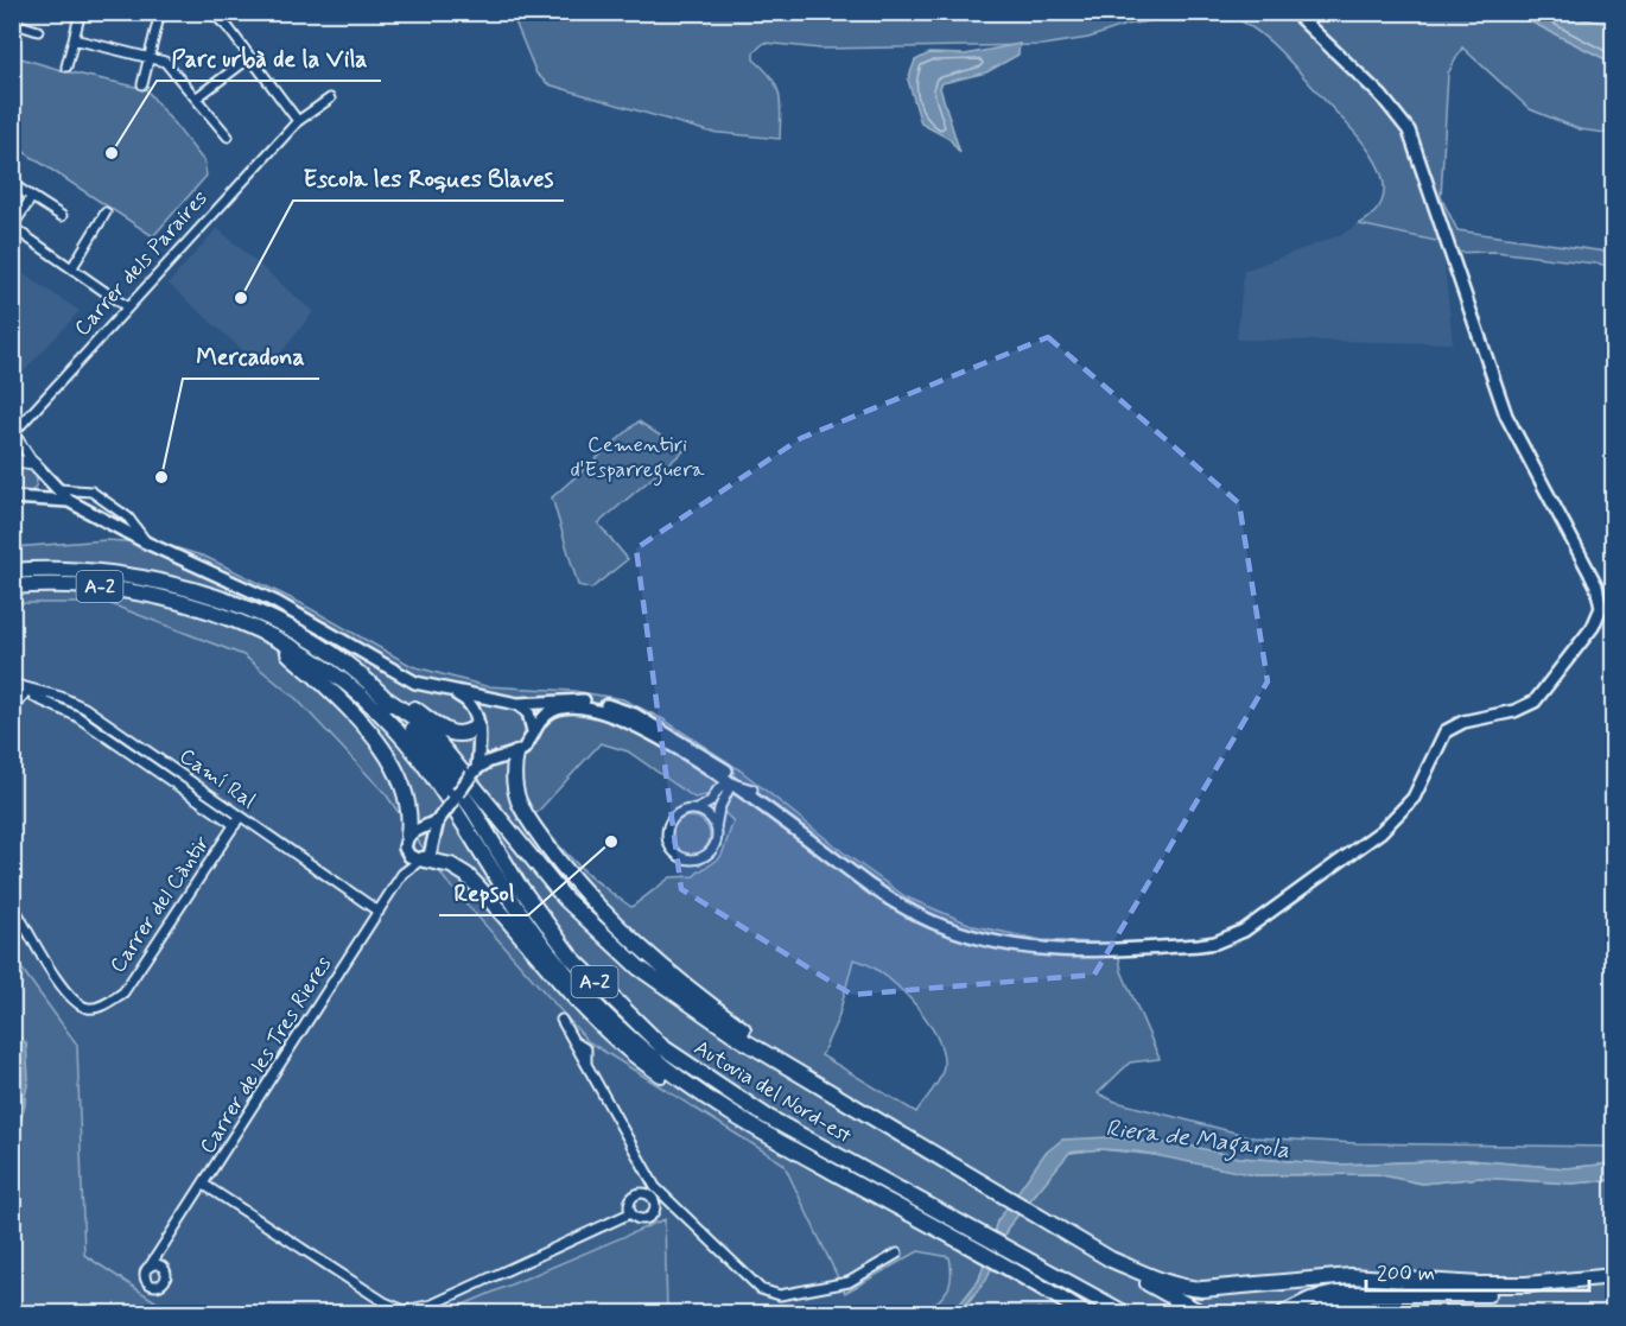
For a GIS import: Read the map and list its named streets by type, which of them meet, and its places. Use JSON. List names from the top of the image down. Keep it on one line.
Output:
{"streets":{"highway":["A-2","Autovia del Nord-est"],"street":["Carrer dels Paraires","Camí Ral","Carrer del Càntir","Carrer de les Tres Rieres"]},"crossings":[["Camí Ral","Carrer del Càntir"],["Camí Ral","Carrer de les Tres Rieres"]],"water":["Riera de Magarola"],"parks":["Cementiri d'Esparreguera"],"places":["Parc urbà de la Vila","Escola les Roques Blaves","Mercadona","Repsol"],"scale_bar":"200 m"}
